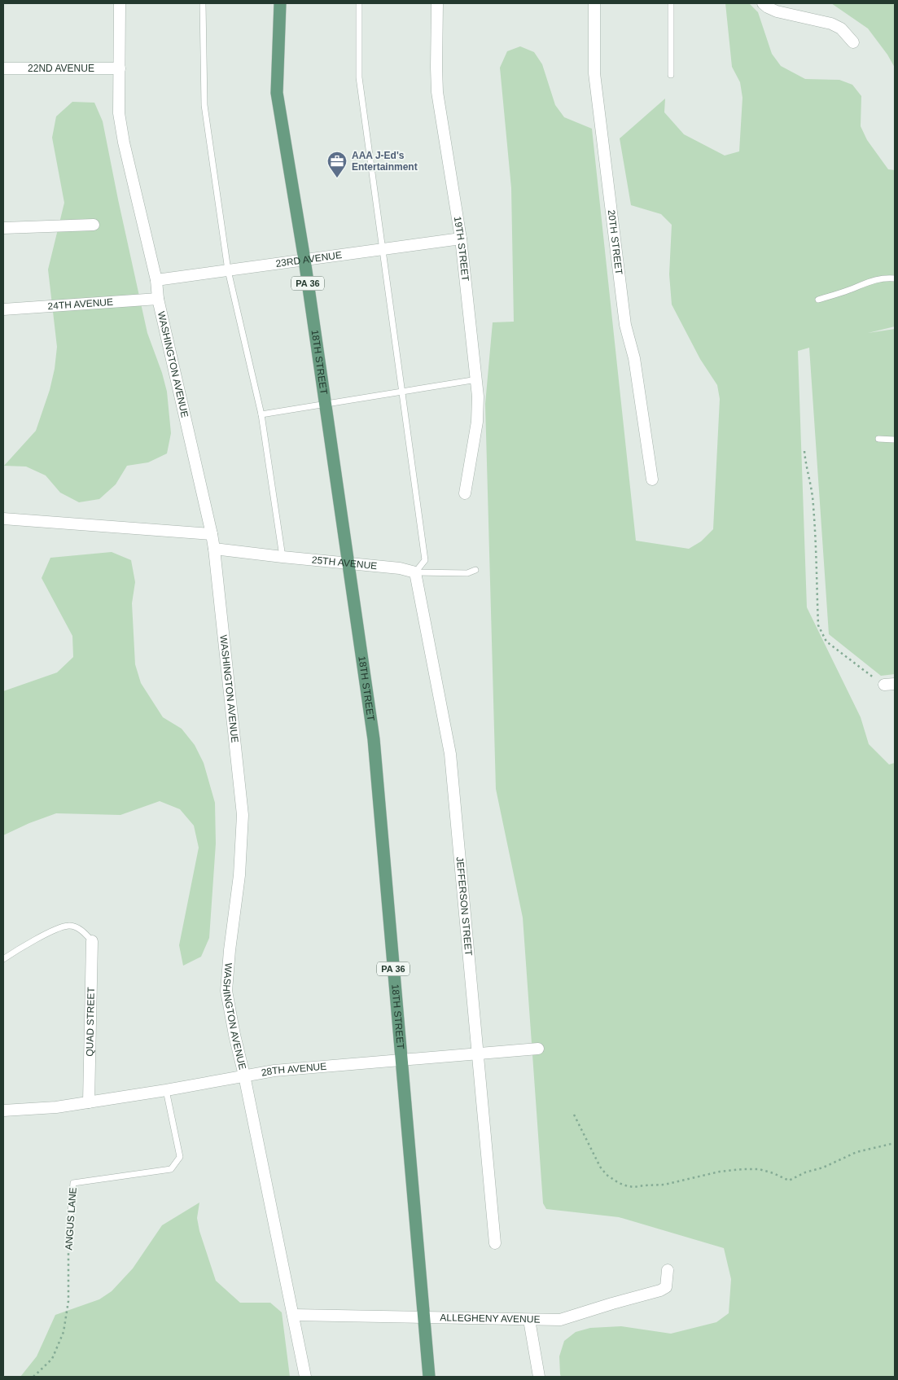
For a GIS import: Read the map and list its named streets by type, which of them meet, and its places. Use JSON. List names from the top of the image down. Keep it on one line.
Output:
{"streets":{"main road":["PA 36","18TH STREET"],"street":["22ND AVENUE","20TH STREET","19TH STREET","23RD AVENUE","24TH AVENUE","WASHINGTON AVENUE","25TH AVENUE","JEFFERSON STREET","QUAD STREET","28TH AVENUE","ALLEGHENY AVENUE"],"lane":["ANGUS LANE"]},"crossings":[["22ND AVENUE","WASHINGTON AVENUE"],["19TH STREET","23RD AVENUE"],["23RD AVENUE","18TH STREET"],["23RD AVENUE","WASHINGTON AVENUE"],["24TH AVENUE","WASHINGTON AVENUE"],["18TH STREET","25TH AVENUE"],["18TH STREET","28TH AVENUE"],["18TH STREET","ALLEGHENY AVENUE"],["WASHINGTON AVENUE","25TH AVENUE"],["WASHINGTON AVENUE","28TH AVENUE"],["WASHINGTON AVENUE","ALLEGHENY AVENUE"],["25TH AVENUE","JEFFERSON STREET"],["JEFFERSON STREET","28TH AVENUE"],["QUAD STREET","28TH AVENUE"],["28TH AVENUE","ANGUS LANE"]],"places":{"office":["AAA J-Ed's Entertainment"]}}
